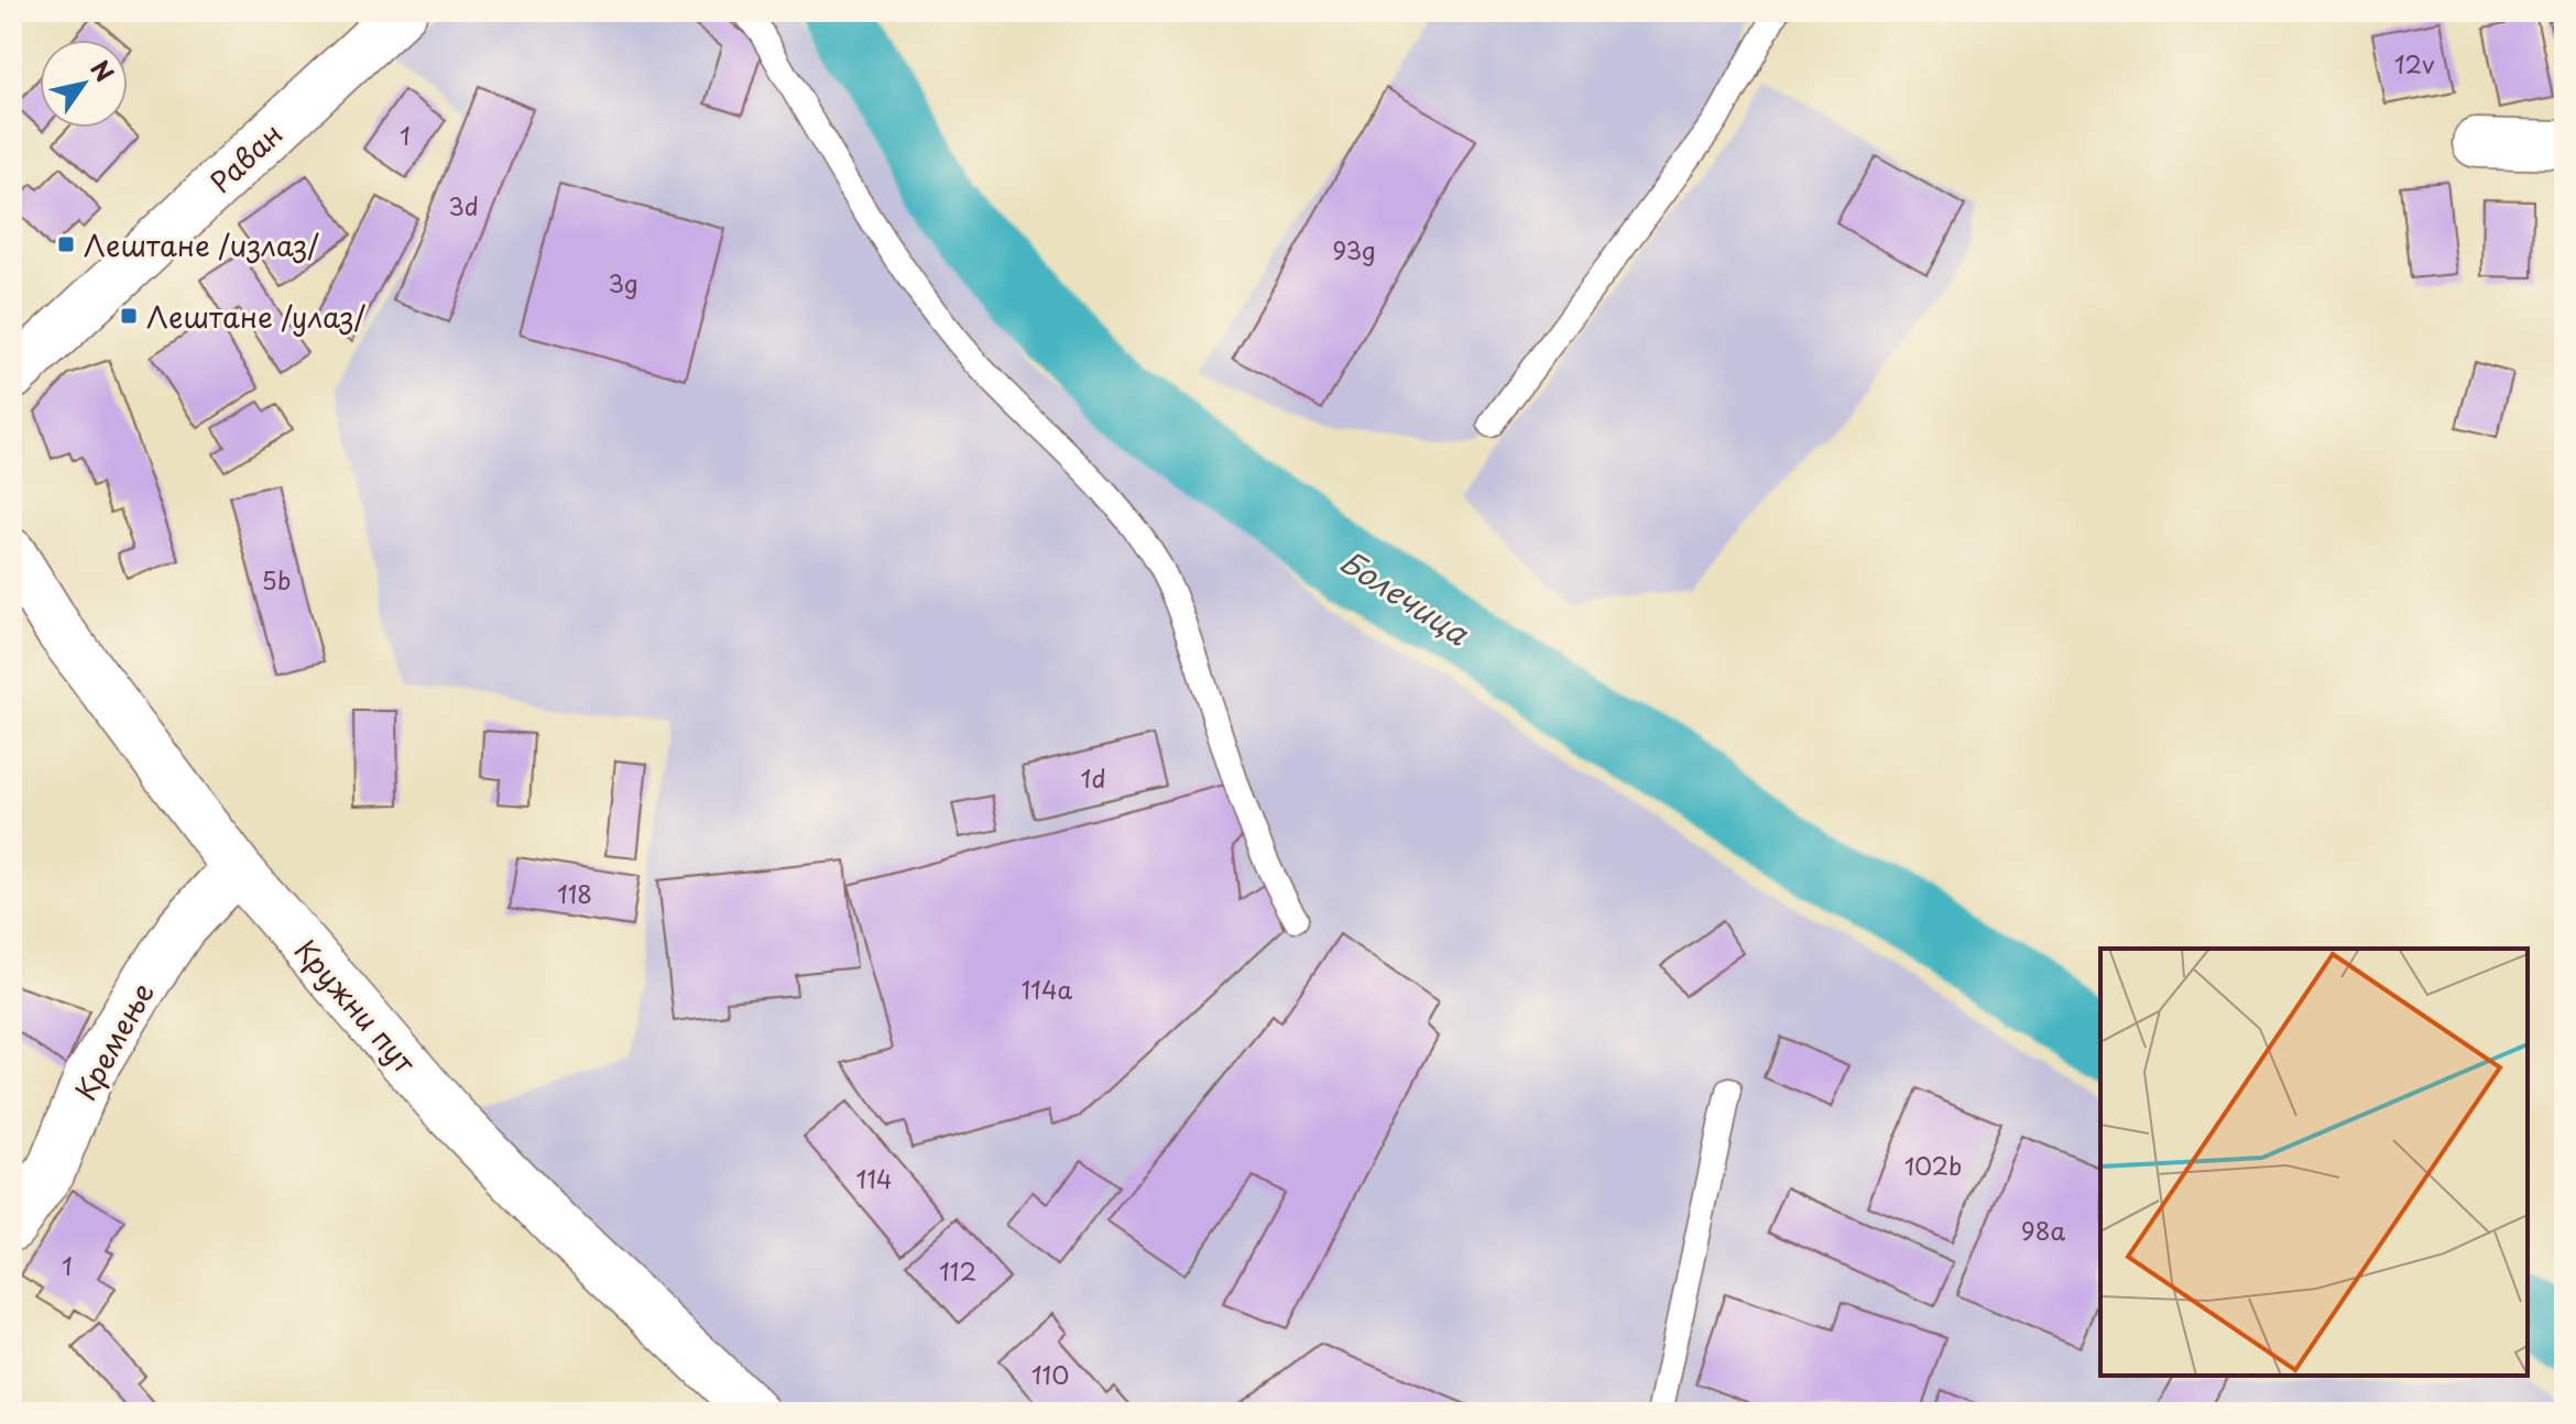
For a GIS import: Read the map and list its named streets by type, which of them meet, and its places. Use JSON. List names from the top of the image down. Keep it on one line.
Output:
{"streets":{"main road":["Раван","Кружни пут","Кремење"]},"crossings":[["Кружни пут","Кремење"]],"water":["Болечица"],"places":{"transit":["Лештане /излаз/","Лештане /улаз/"]},"house_numbers":["12v","1","3d","93g","3g","5b","1d","118","114a","102b","114","98a","1","112","110"],"north":"top right"}
